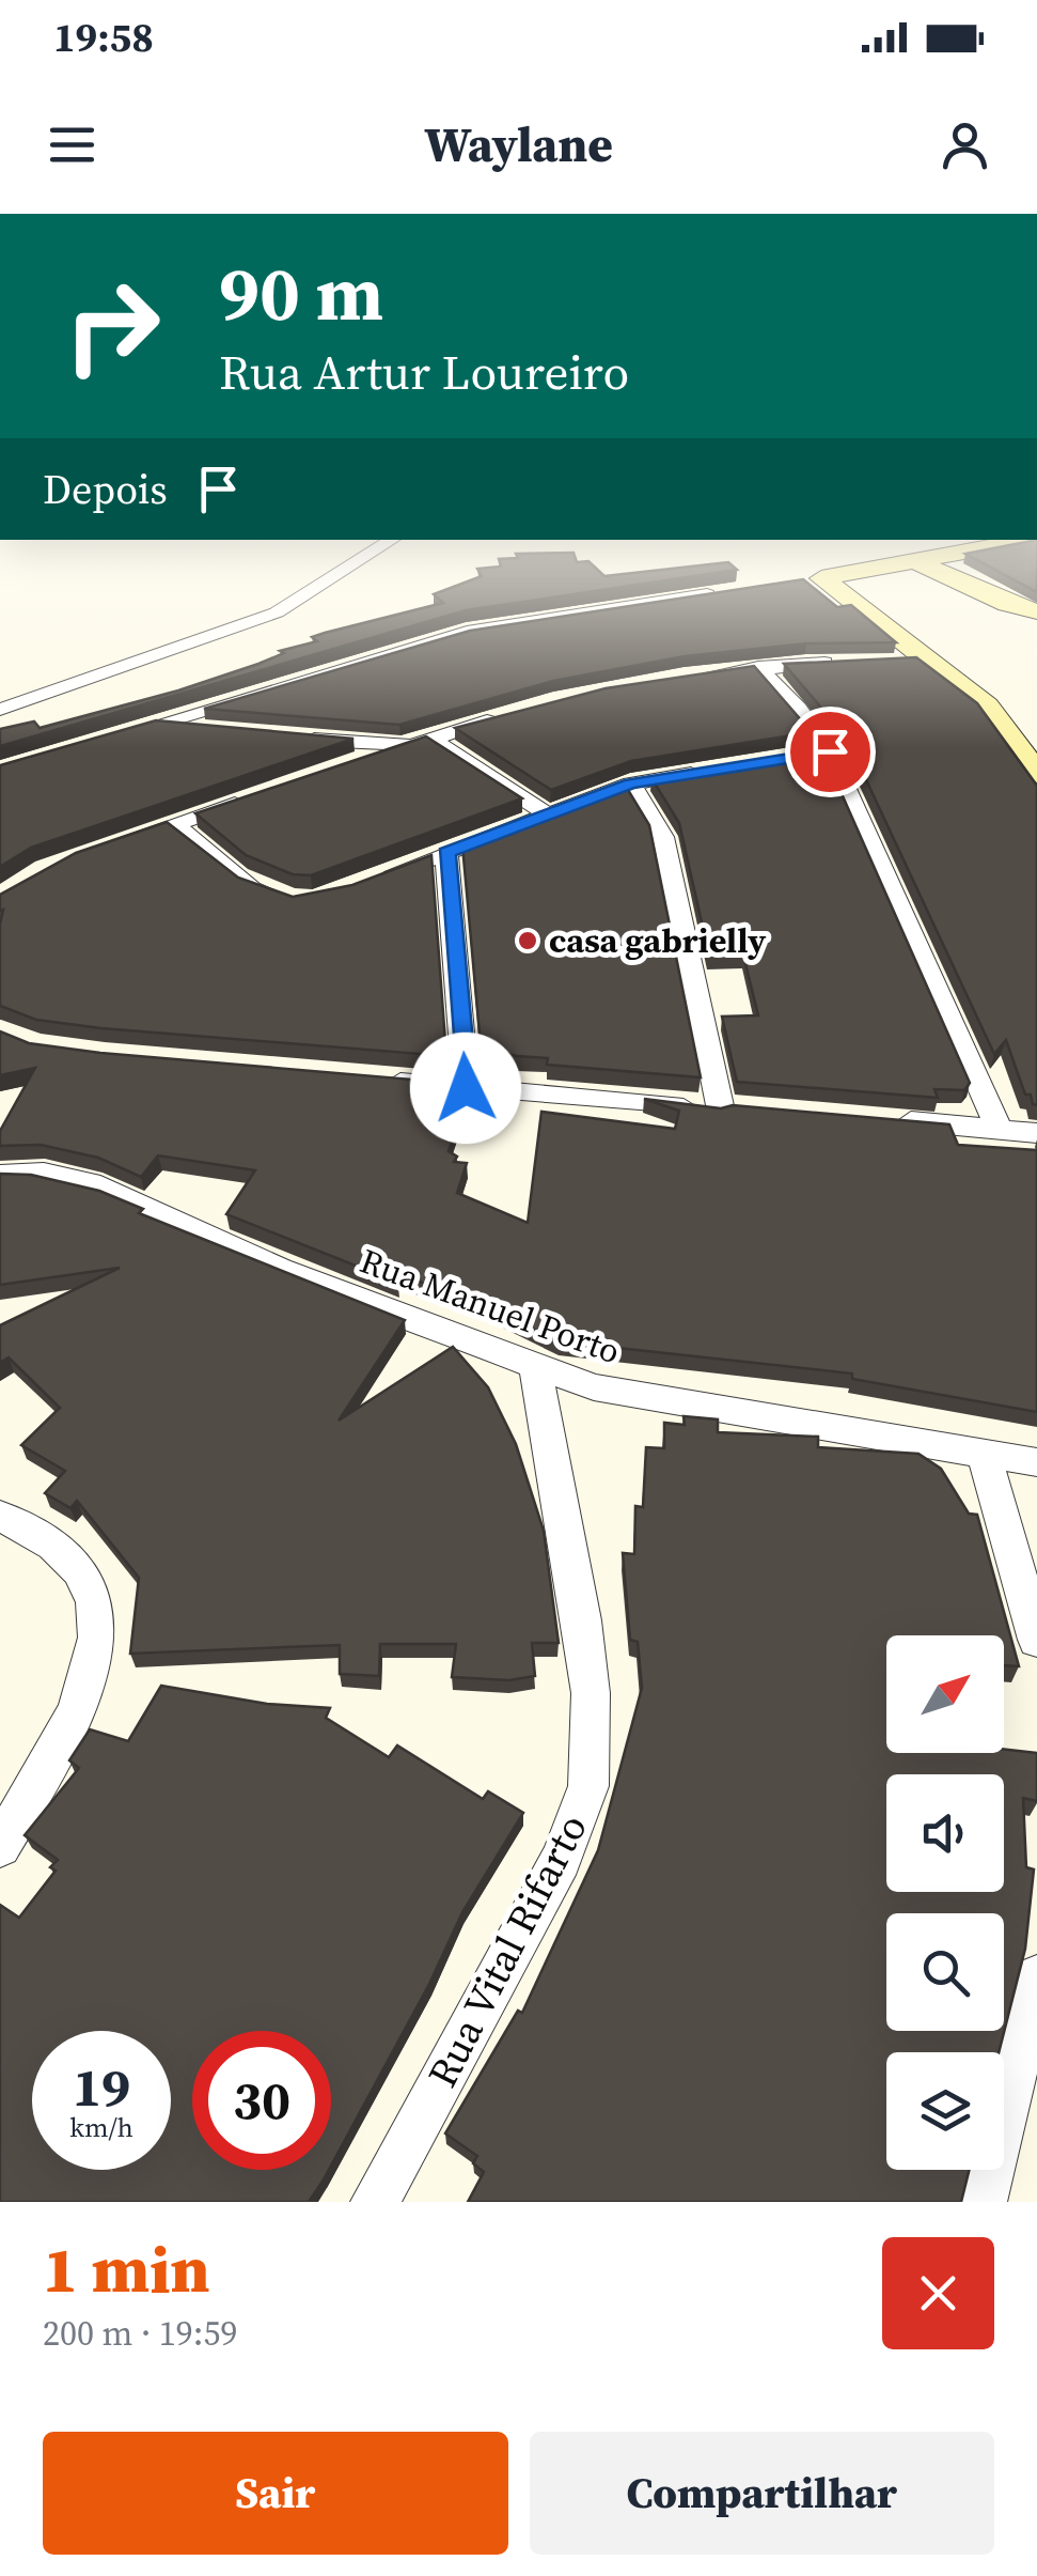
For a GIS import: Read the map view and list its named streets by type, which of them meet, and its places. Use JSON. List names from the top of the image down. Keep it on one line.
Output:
{"streets":{"street":["Rua Manuel Porto","Rua Vital Rifarto"]},"crossings":[["Rua Manuel Porto","Rua Vital Rifarto"]],"places":["casa gabrielly"],"north":"top right","page":{"status":"19:58","header":"Waylane","turn":["90 m","Rua Artur Loureiro"],"then":"Depois","speed":"19 km/h","limit":"30","heading":["1 min","200 m · 19:59"],"buttons":["Sair","Compartilhar"]}}
